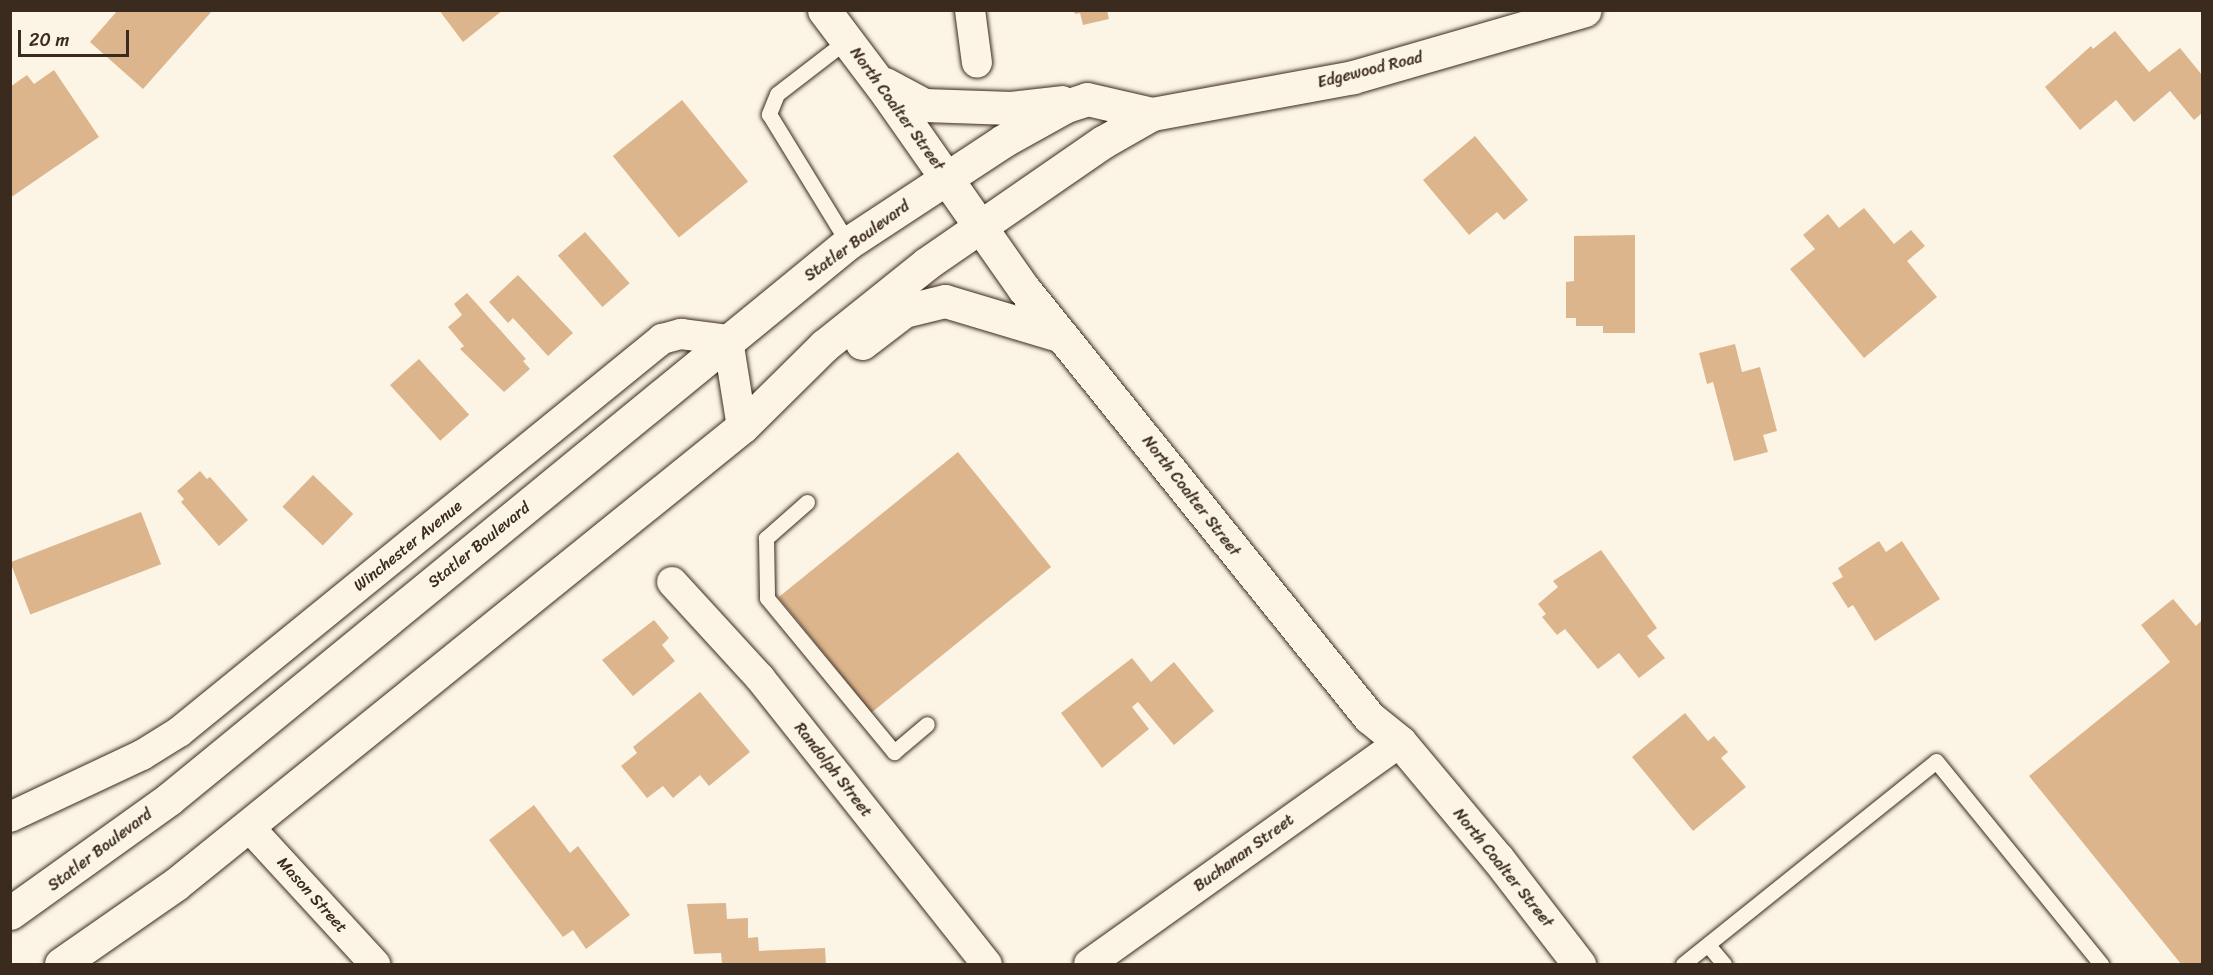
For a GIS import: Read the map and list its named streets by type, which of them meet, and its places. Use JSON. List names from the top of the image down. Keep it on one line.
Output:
{"streets":{"main road":["Edgewood Road","North Coalter Street","Statler Boulevard"],"street":["Winchester Avenue","Randolph Street","Buchanan Street","Mason Street"]},"crossings":[["Edgewood Road","North Coalter Street"],["North Coalter Street","Statler Boulevard"],["North Coalter Street","Buchanan Street"],["Statler Boulevard","Winchester Avenue"]],"scale_bar":"20 m"}
